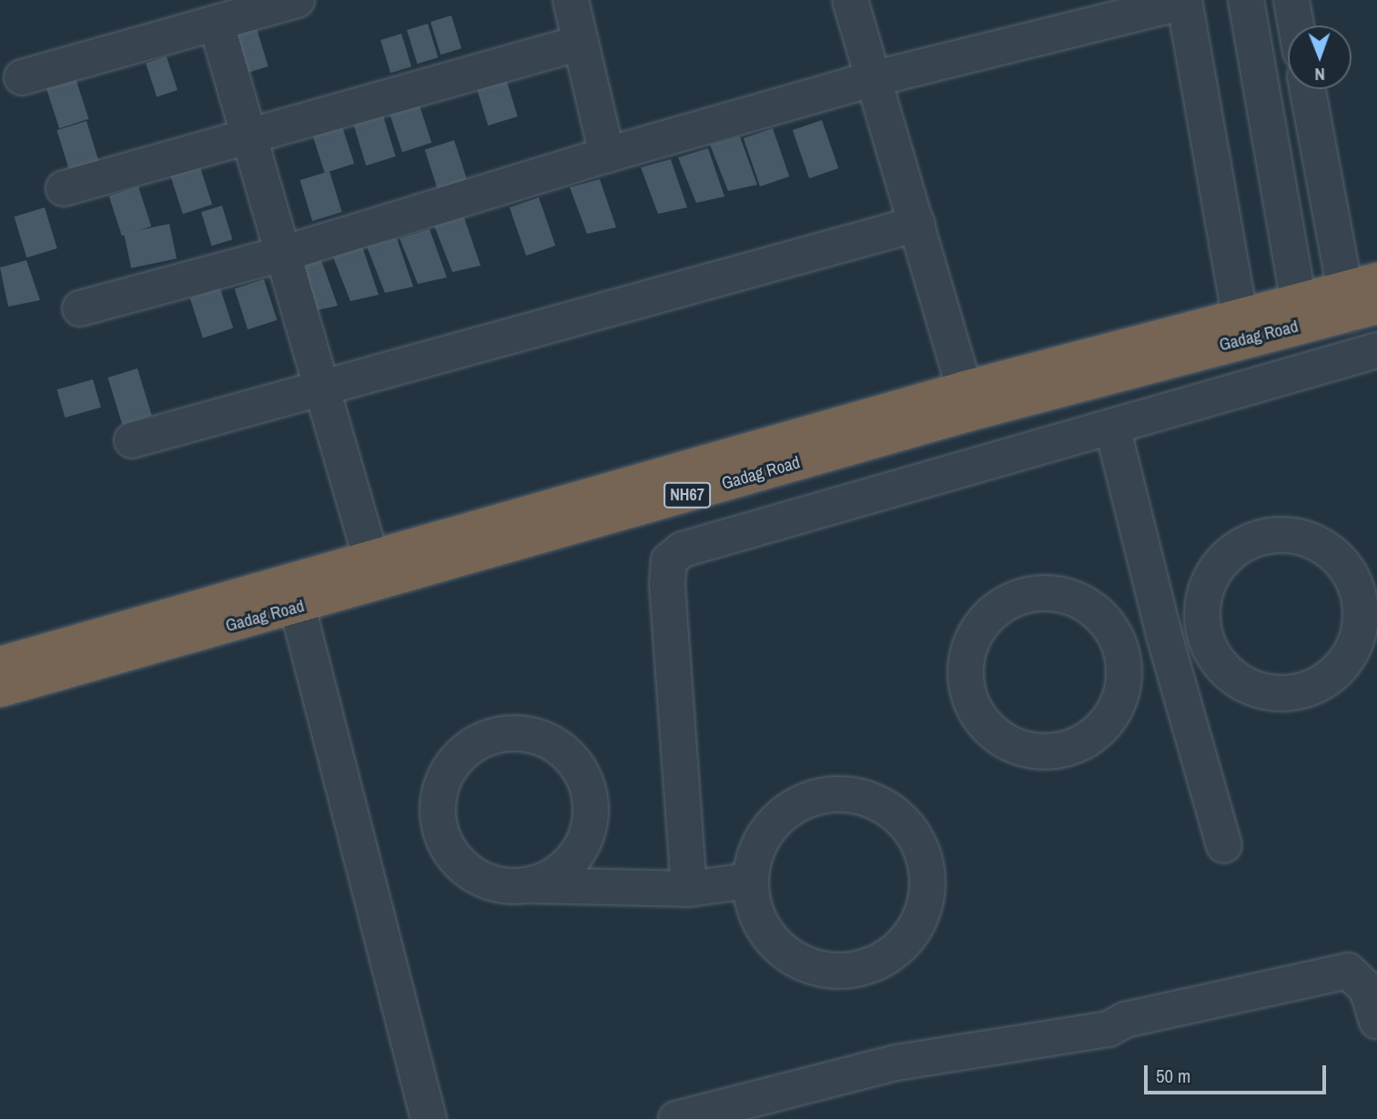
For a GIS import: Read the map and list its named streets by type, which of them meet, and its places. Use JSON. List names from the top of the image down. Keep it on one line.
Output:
{"streets":{"highway":["Gadag Road","NH67"]},"scale_bar":"50 m","north":"bottom"}
